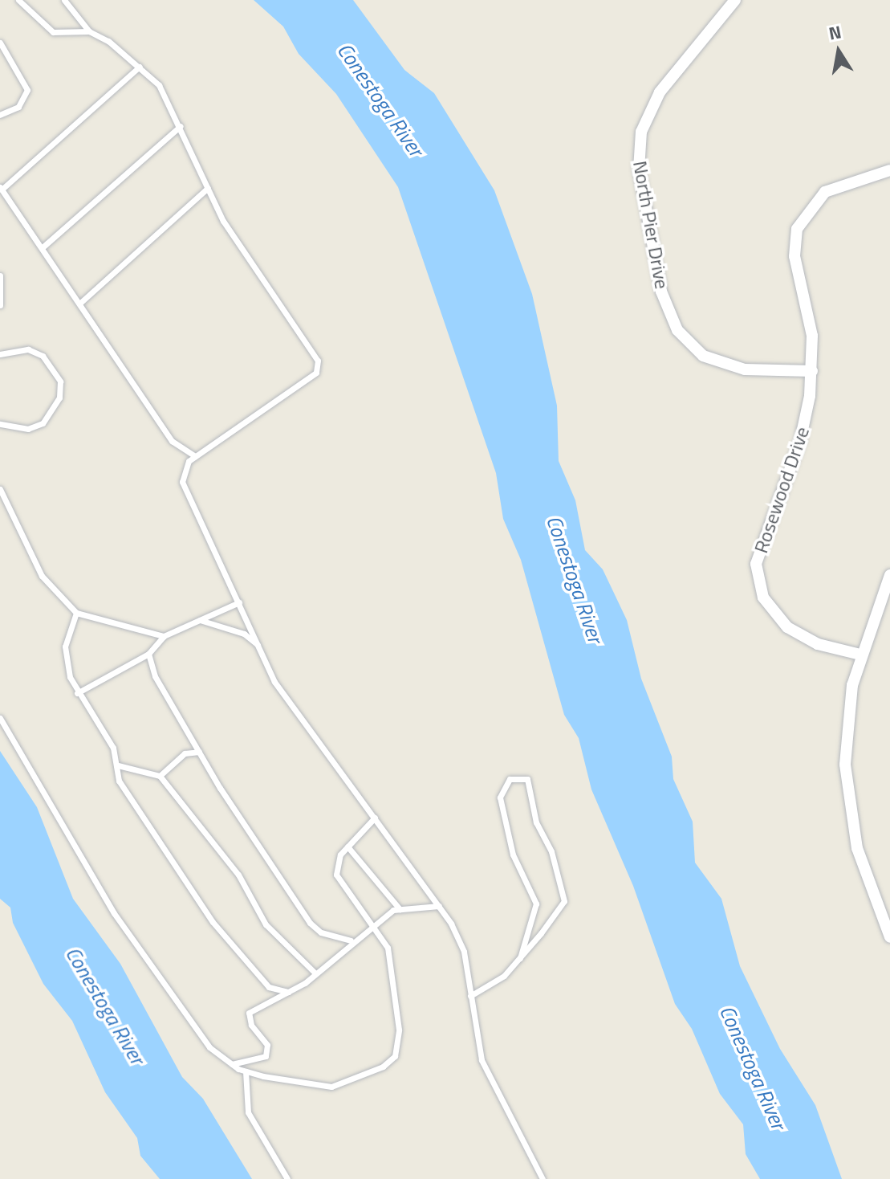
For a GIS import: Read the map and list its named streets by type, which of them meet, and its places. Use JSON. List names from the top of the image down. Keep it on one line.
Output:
{"streets":{"street":["North Pier Drive","Rosewood Drive"]},"crossings":[["North Pier Drive","Rosewood Drive"]],"water":["Conestoga River"],"north":"top"}
